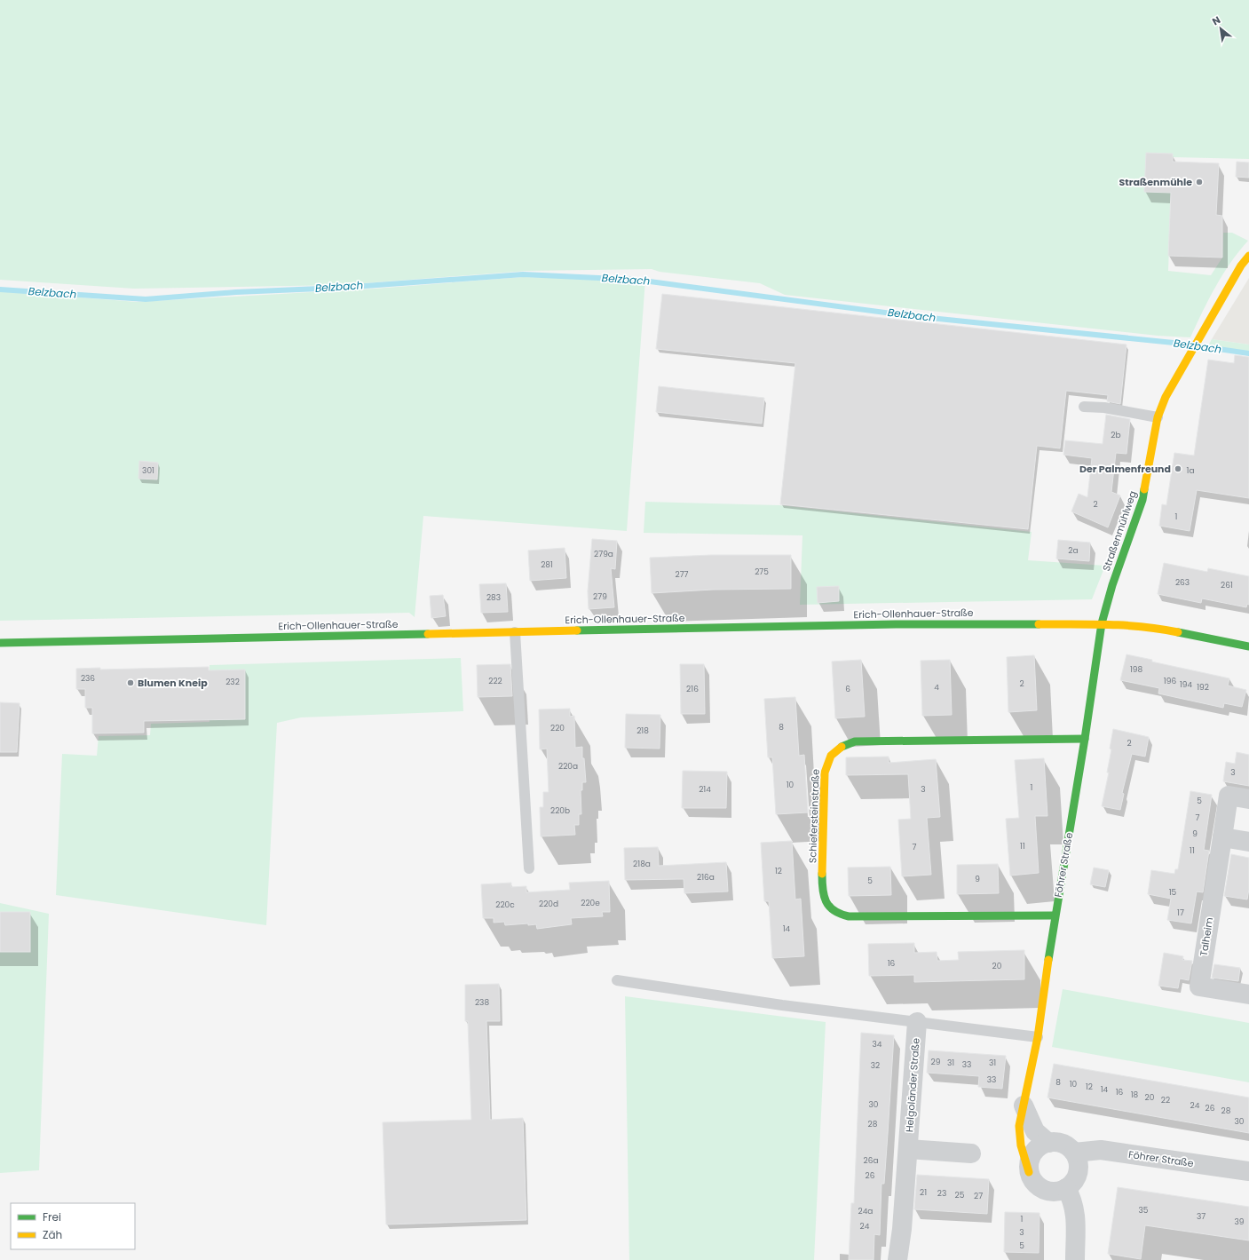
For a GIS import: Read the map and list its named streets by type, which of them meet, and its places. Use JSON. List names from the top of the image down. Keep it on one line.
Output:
{"streets":{"street":["Straßenmühlweg","Erich-Ollenhauer-Straße","Schiefersteinstraße","Föhrer Straße","Talheim","Helgoländer Straße"]},"crossings":[["Straßenmühlweg","Erich-Ollenhauer-Straße"],["Straßenmühlweg","Föhrer Straße"],["Erich-Ollenhauer-Straße","Föhrer Straße"],["Schiefersteinstraße","Föhrer Straße"]],"water":["Belzbach"],"places":["Straßenmühle","Der Palmenfreund","Blumen Kneip"],"house_numbers":["2b","301","1a","2","1","2a","279a","281","275","277","263","261","279","283","198","236","222","196","232","2","194","4","192","216","6","8","220","218","2","220a","3","10","1","214","3","5","220b","7","9","11","7","11","218a","12","216a","9","5","15","220e","220d","220c","17","14","16","20","238","34","29","31","31","33","32","33","8","10","12","14","16","18","20","22","30","24","26","28","30","28","26a","26","21","23","25","27","35","24a","37","1","39","24","3","5"],"legend":["Frei","Zäh"],"north":"top left"}
